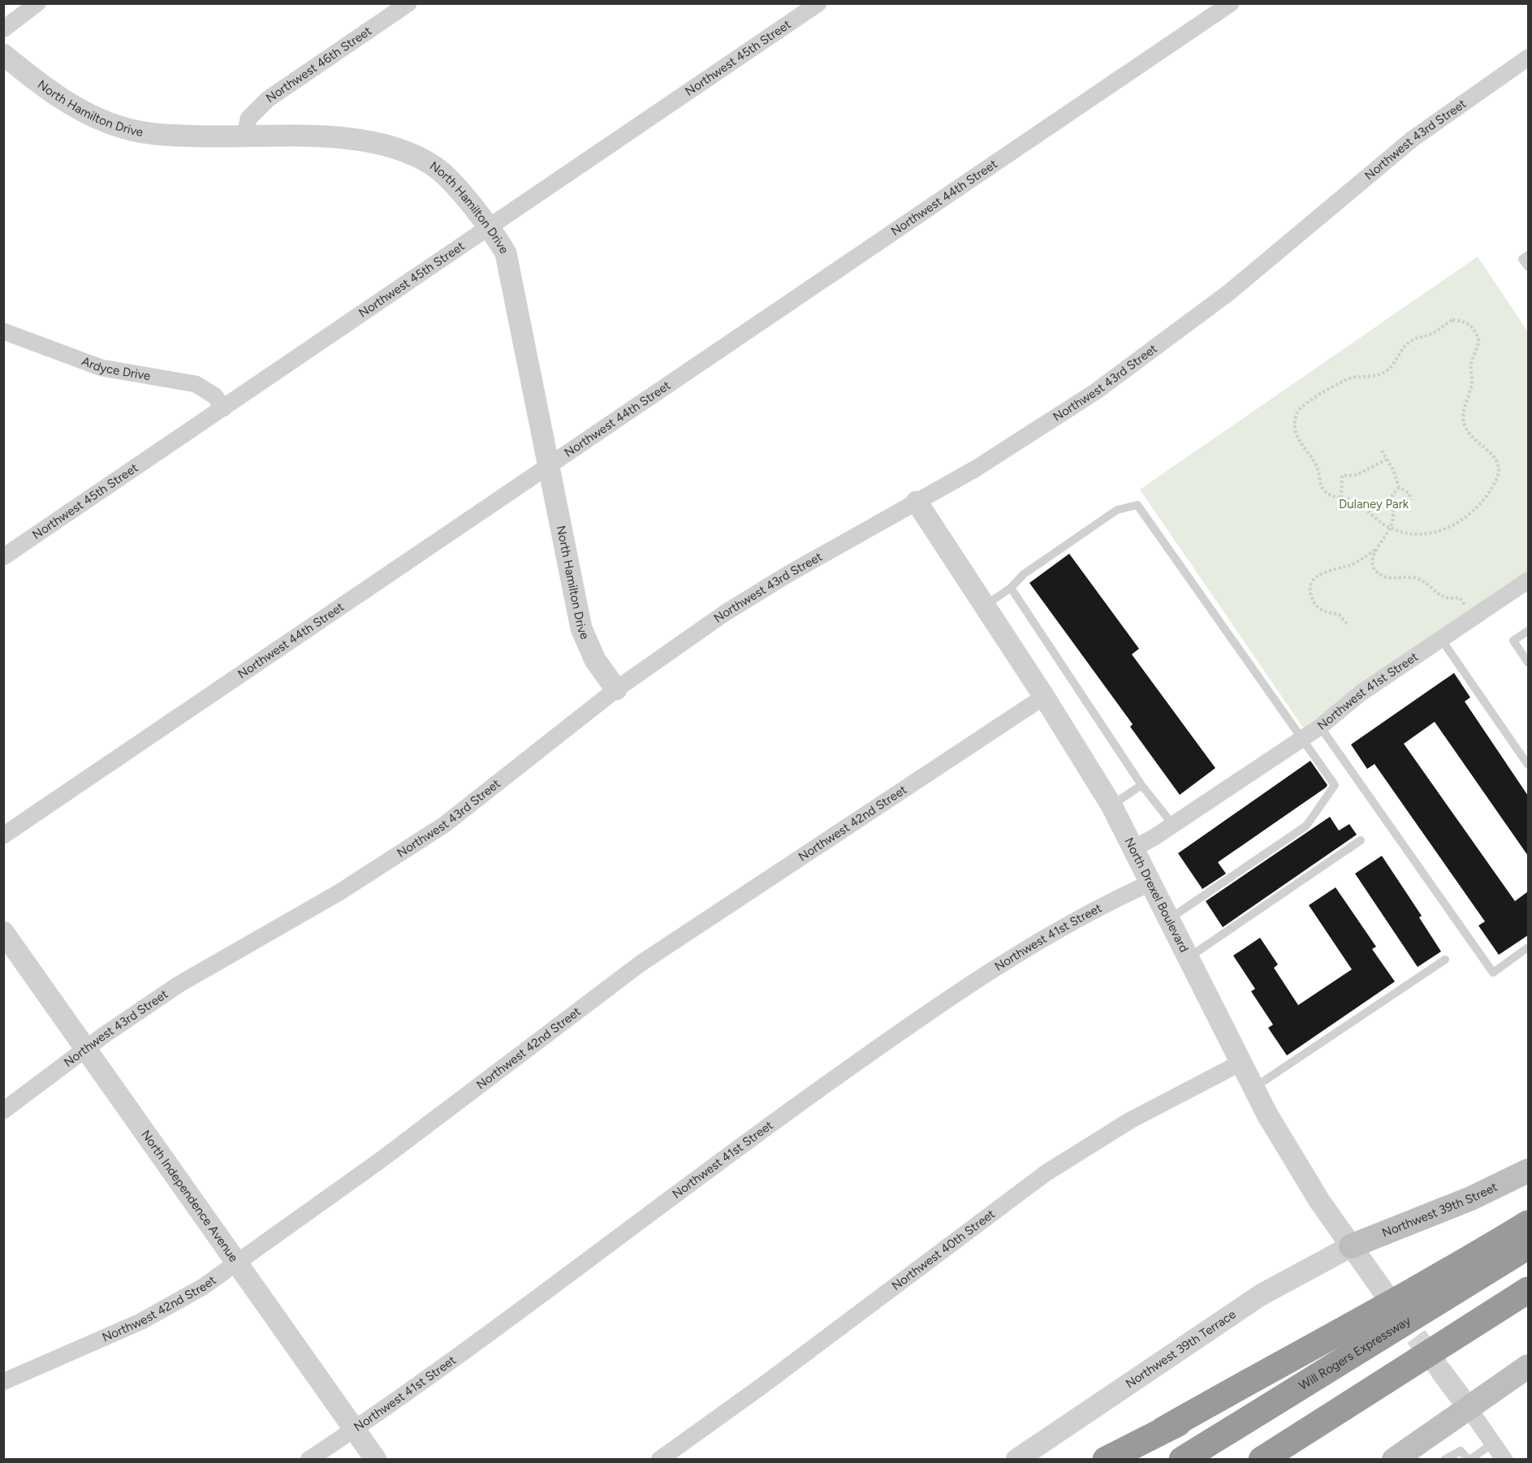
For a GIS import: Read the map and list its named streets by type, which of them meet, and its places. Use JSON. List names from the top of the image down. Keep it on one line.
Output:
{"streets":{"highway":["Will Rogers Expressway"],"main road":["Northwest 39th Street"],"street":["Northwest 45th Street","Northwest 46th Street","North Hamilton Drive","Northwest 43rd Street","Northwest 44th Street","Ardyce Drive","Northwest 41st Street","Northwest 42nd Street","North Drexel Boulevard","North Independence Avenue","Northwest 40th Street","Northwest 39th Terrace"]},"crossings":[["Northwest 45th Street","North Hamilton Drive"],["Northwest 45th Street","Ardyce Drive"],["Northwest 46th Street","North Hamilton Drive"],["North Hamilton Drive","Northwest 43rd Street"],["North Hamilton Drive","Northwest 44th Street"],["Northwest 43rd Street","North Drexel Boulevard"],["Northwest 43rd Street","North Independence Avenue"],["Northwest 41st Street","North Drexel Boulevard"],["Northwest 41st Street","North Independence Avenue"],["Northwest 42nd Street","North Drexel Boulevard"],["Northwest 42nd Street","North Independence Avenue"],["North Drexel Boulevard","Northwest 39th Street"],["North Drexel Boulevard","Northwest 40th Street"],["North Drexel Boulevard","Northwest 39th Terrace"],["Northwest 39th Street","Northwest 39th Terrace"]],"parks":["Dulaney Park"]}
